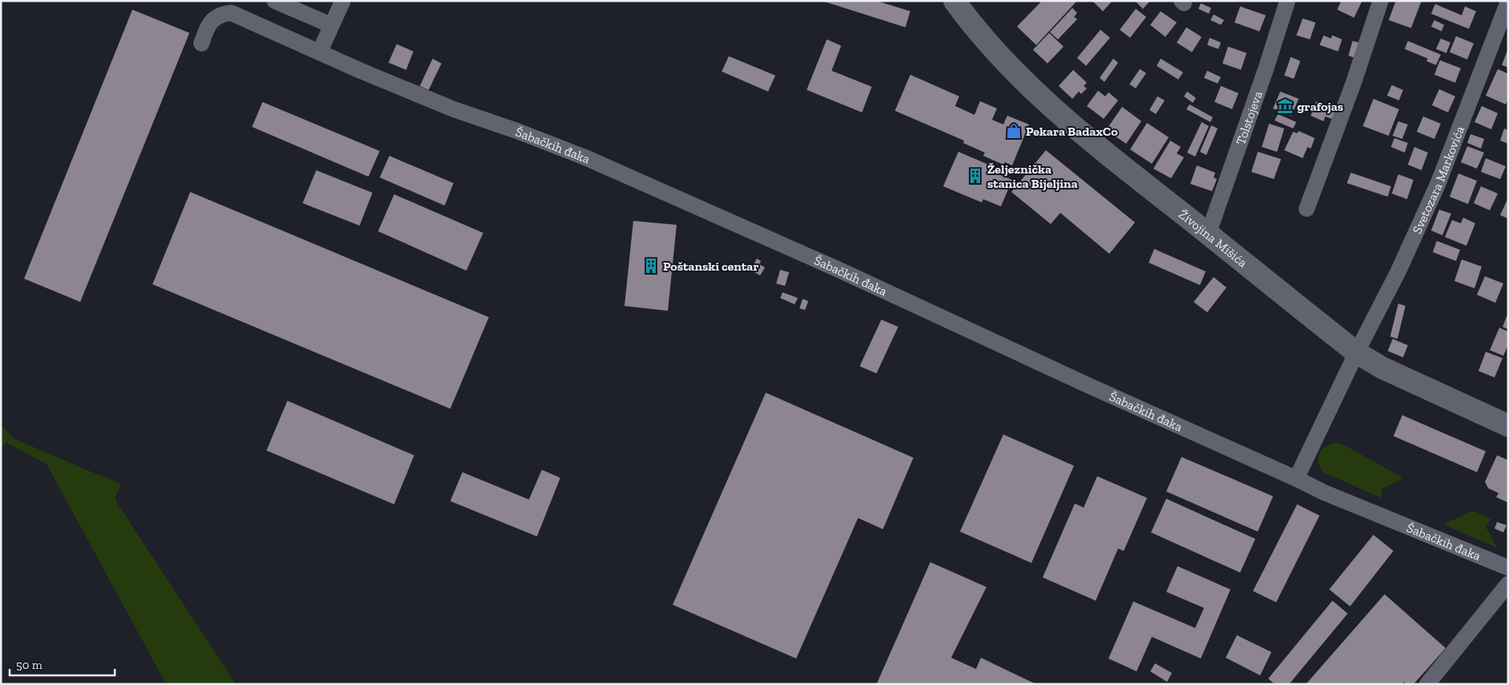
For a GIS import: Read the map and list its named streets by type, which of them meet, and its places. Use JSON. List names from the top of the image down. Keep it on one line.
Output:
{"streets":{"main road":["Živojina Mišića"],"street":["Tolstojeva","Šabačkih đaka","Svetozara Markovića"]},"crossings":[["Tolstojeva","Živojina Mišića"],["Šabačkih đaka","Svetozara Markovića"],["Svetozara Markovića","Živojina Mišića"]],"places":{"museum":["grafojas"],"shop":["Pekara BadaxCo"],"building":["Željeznička stanica Bijeljina","Poštanski centar"]},"scale_bar":"50 m"}
